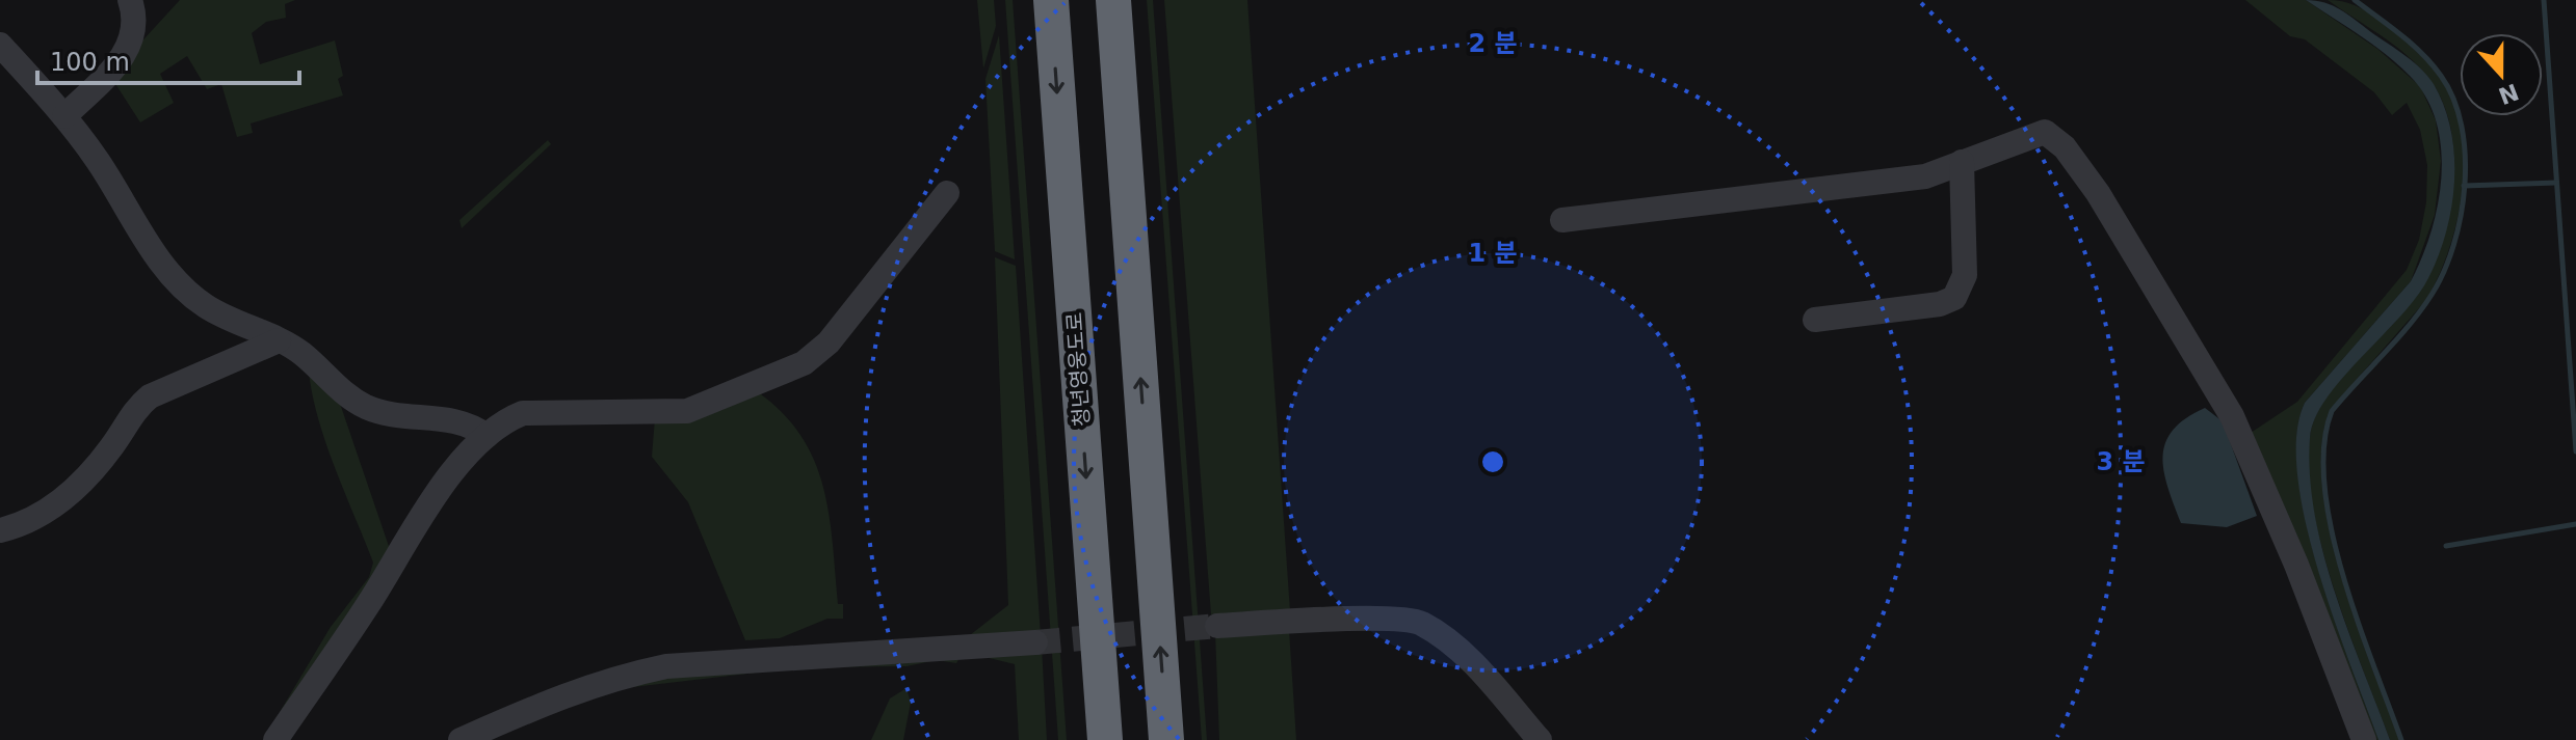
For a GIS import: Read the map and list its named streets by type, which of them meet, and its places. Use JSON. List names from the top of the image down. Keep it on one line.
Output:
{"streets":{"highway":["청년영웅도로"]},"scale_bar":"100 m","north":"bottom","rings":["2 분","1 분","3 분"]}
